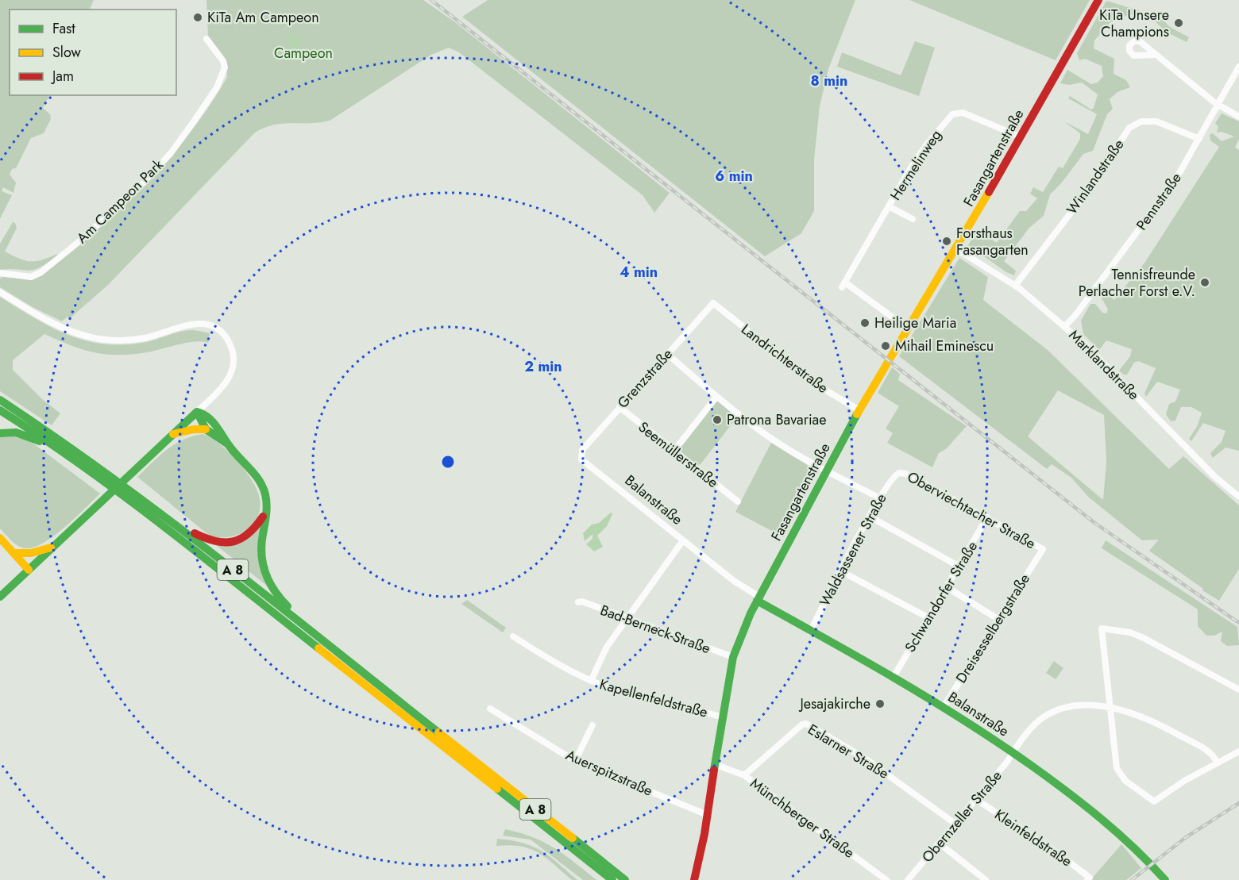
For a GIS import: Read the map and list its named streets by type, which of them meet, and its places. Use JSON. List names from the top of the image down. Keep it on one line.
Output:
{"streets":{"main road":["Fasangartenstraße","Balanstraße","A 8"],"street":["Hermelinweg","Winlandstraße","Am Campeon Park","Pennstraße","Landrichterstraße","Marklandstraße","Grenzstraße","Seemüllerstraße","Oberviechtacher Straße","Waldsassener Straße","Schwandorfer Straße","Dreisesselbergstraße","Bad-Berneck-Straße","Kapellenfeldstraße","Eslarner Straße","Auerspitzstraße","Obernzeller Straße","Münchberger Straße","Kleinfeldstraße"]},"crossings":[["Fasangartenstraße","Hermelinweg"],["Fasangartenstraße","Landrichterstraße"],["Fasangartenstraße","Marklandstraße"],["Fasangartenstraße","Balanstraße"],["Fasangartenstraße","Bad-Berneck-Straße"],["Fasangartenstraße","Kapellenfeldstraße"],["Fasangartenstraße","Auerspitzstraße"],["Fasangartenstraße","Münchberger Straße"],["Winlandstraße","Pennstraße"],["Winlandstraße","Marklandstraße"],["Pennstraße","Marklandstraße"],["Landrichterstraße","Grenzstraße"],["Grenzstraße","Seemüllerstraße"],["Grenzstraße","Balanstraße"],["Balanstraße","Waldsassener Straße"],["Balanstraße","Schwandorfer Straße"],["Balanstraße","Dreisesselbergstraße"],["Balanstraße","Obernzeller Straße"],["Oberviechtacher Straße","Waldsassener Straße"],["Oberviechtacher Straße","Schwandorfer Straße"],["Oberviechtacher Straße","Dreisesselbergstraße"],["Eslarner Straße","Obernzeller Straße"],["Eslarner Straße","Münchberger Straße"],["Obernzeller Straße","Kleinfeldstraße"]],"parks":["Campeon"],"places":["KiTa Am Campeon","KiTa Unsere Champions","Forsthaus Fasangarten","Tennisfreunde Perlacher Forst e.V.","Heilige Maria","Mihail Eminescu","Patrona Bavariae","Jesajakirche"],"legend":["Fast","Slow","Jam"],"rings":["8 min","6 min","4 min","2 min"]}
